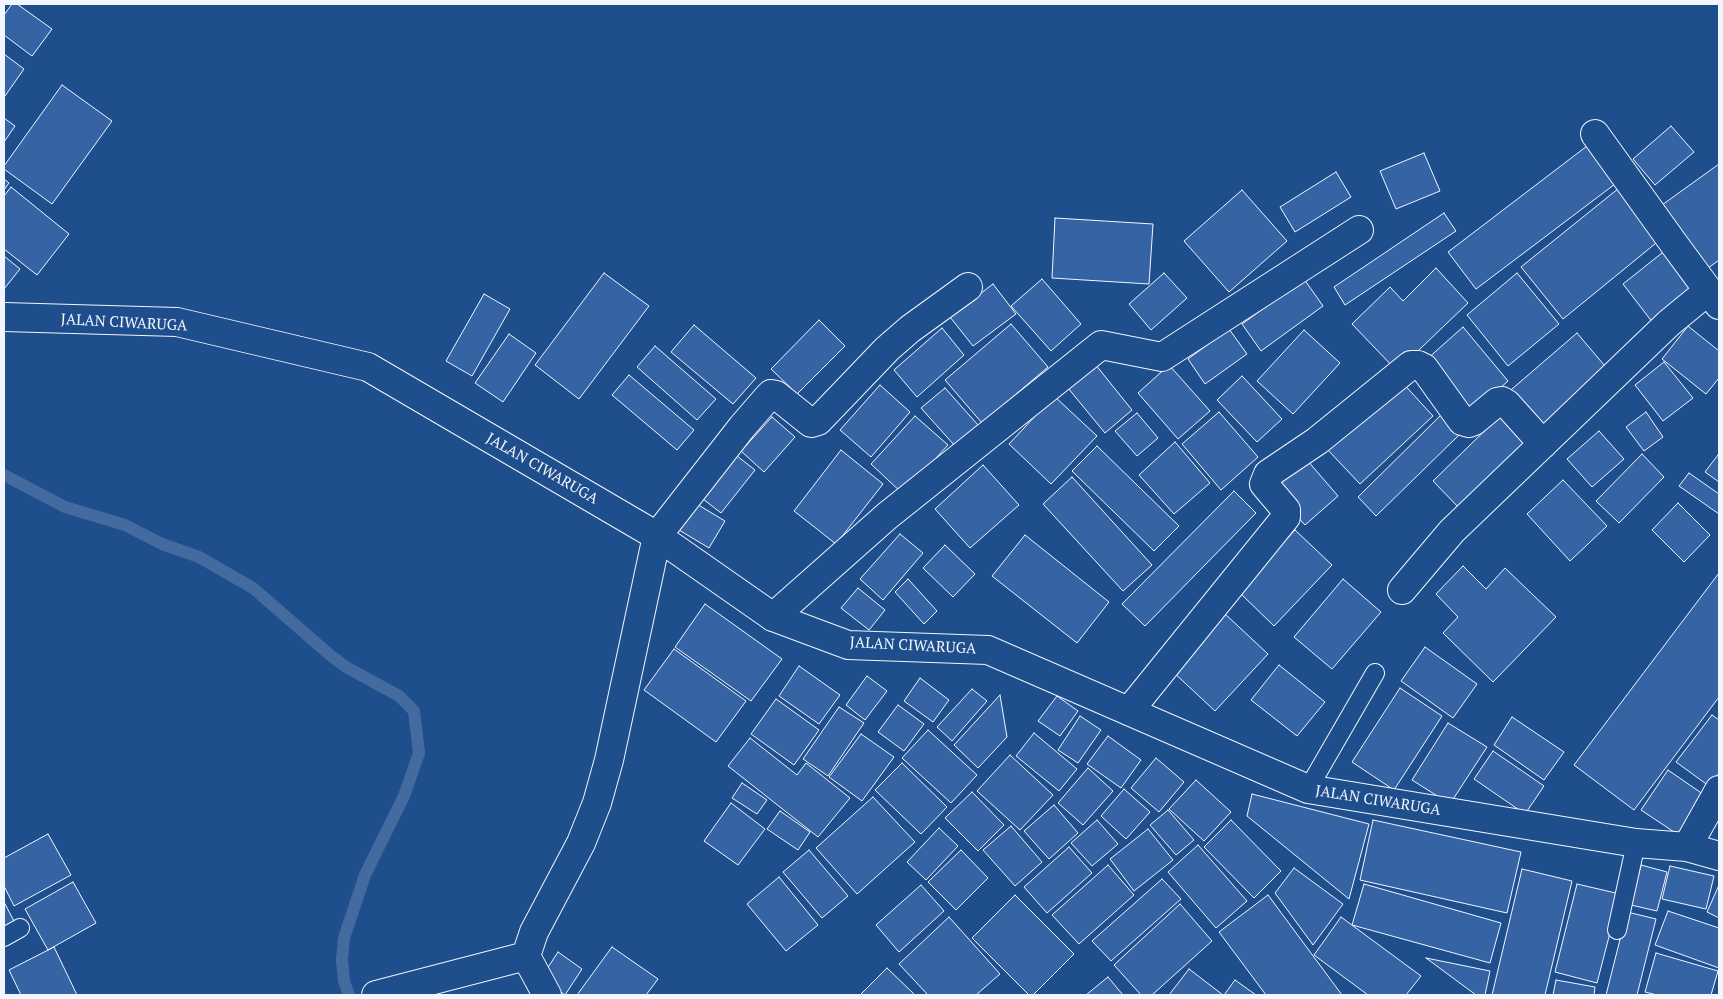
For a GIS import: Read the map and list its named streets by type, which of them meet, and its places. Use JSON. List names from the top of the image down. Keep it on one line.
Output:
{"streets":{"street":["JALAN CIWARUGA"]}}
